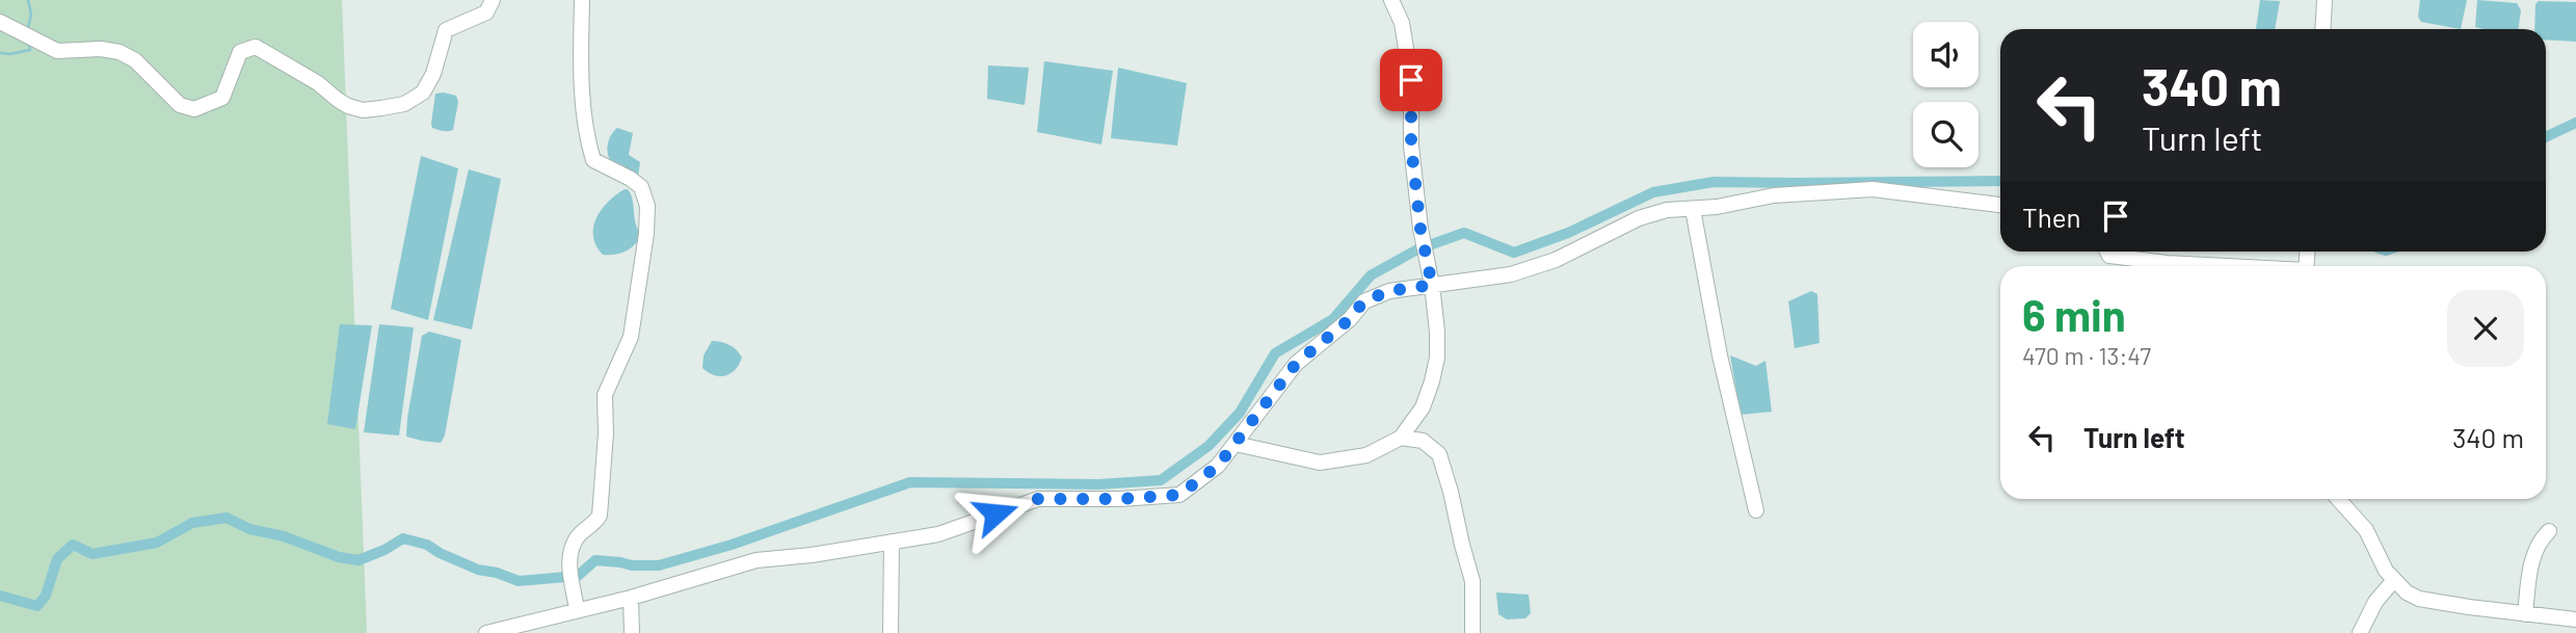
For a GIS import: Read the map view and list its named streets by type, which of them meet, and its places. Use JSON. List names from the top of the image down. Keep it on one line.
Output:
{"page":{"turn":["340 m","Turn left"],"then":"Then","heading":["6 min","470 m · 13:47"],"list":[{"name":"Turn left","value":"340 m"}]}}
